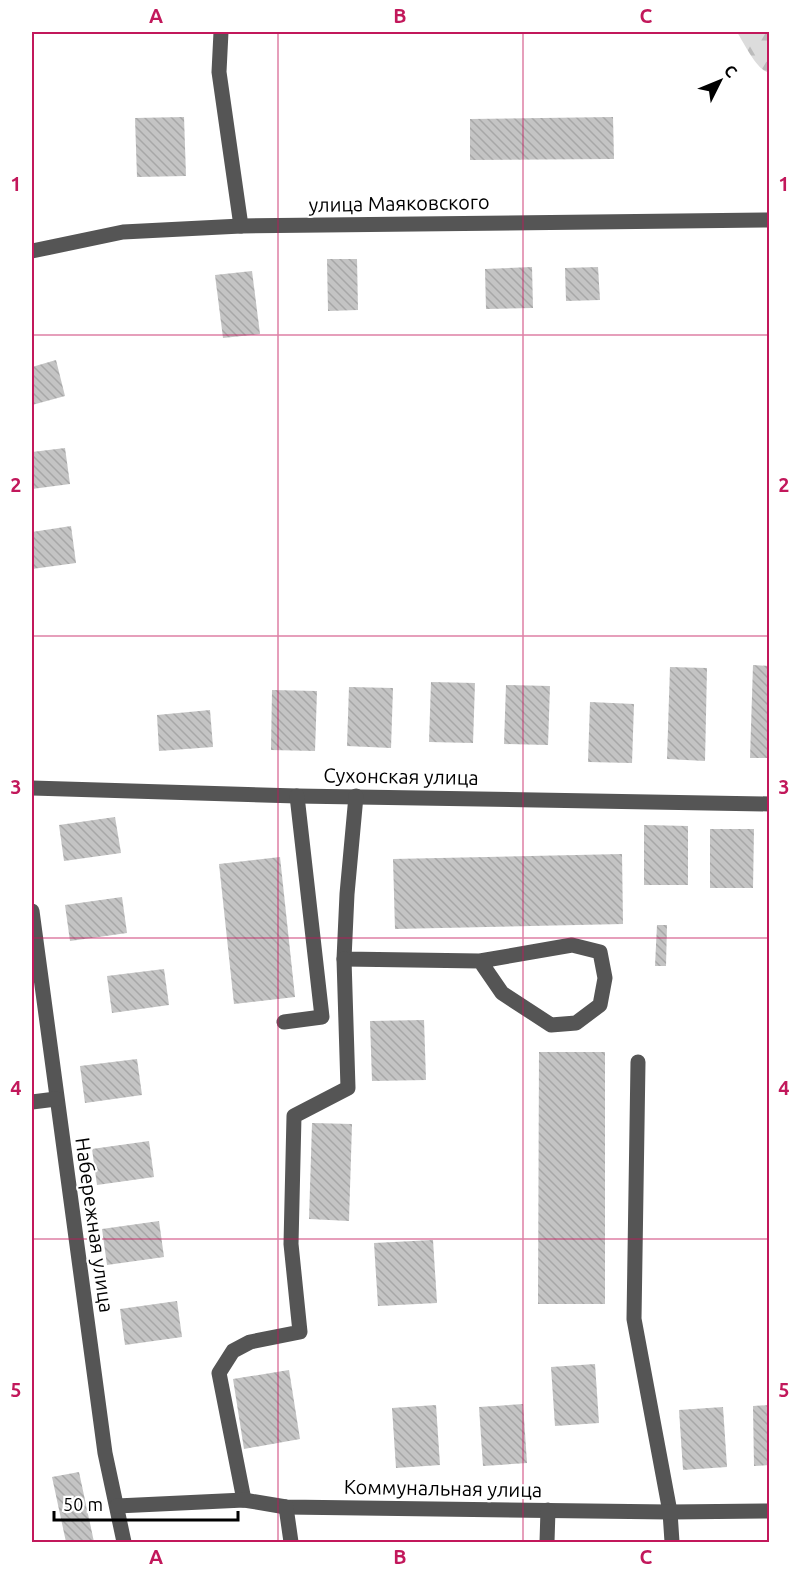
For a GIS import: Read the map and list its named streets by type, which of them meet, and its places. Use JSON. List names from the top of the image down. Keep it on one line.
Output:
{"streets":{"street":["улица Маяковского","Сухонская улица","Набережная улица","Коммунальная улица"]},"crossings":[["Набережная улица","Коммунальная улица"]],"scale_bar":"50 m","north":"top right","grid":{"columns":["A","B","C"],"rows":["1","2","3","4","5"]}}
